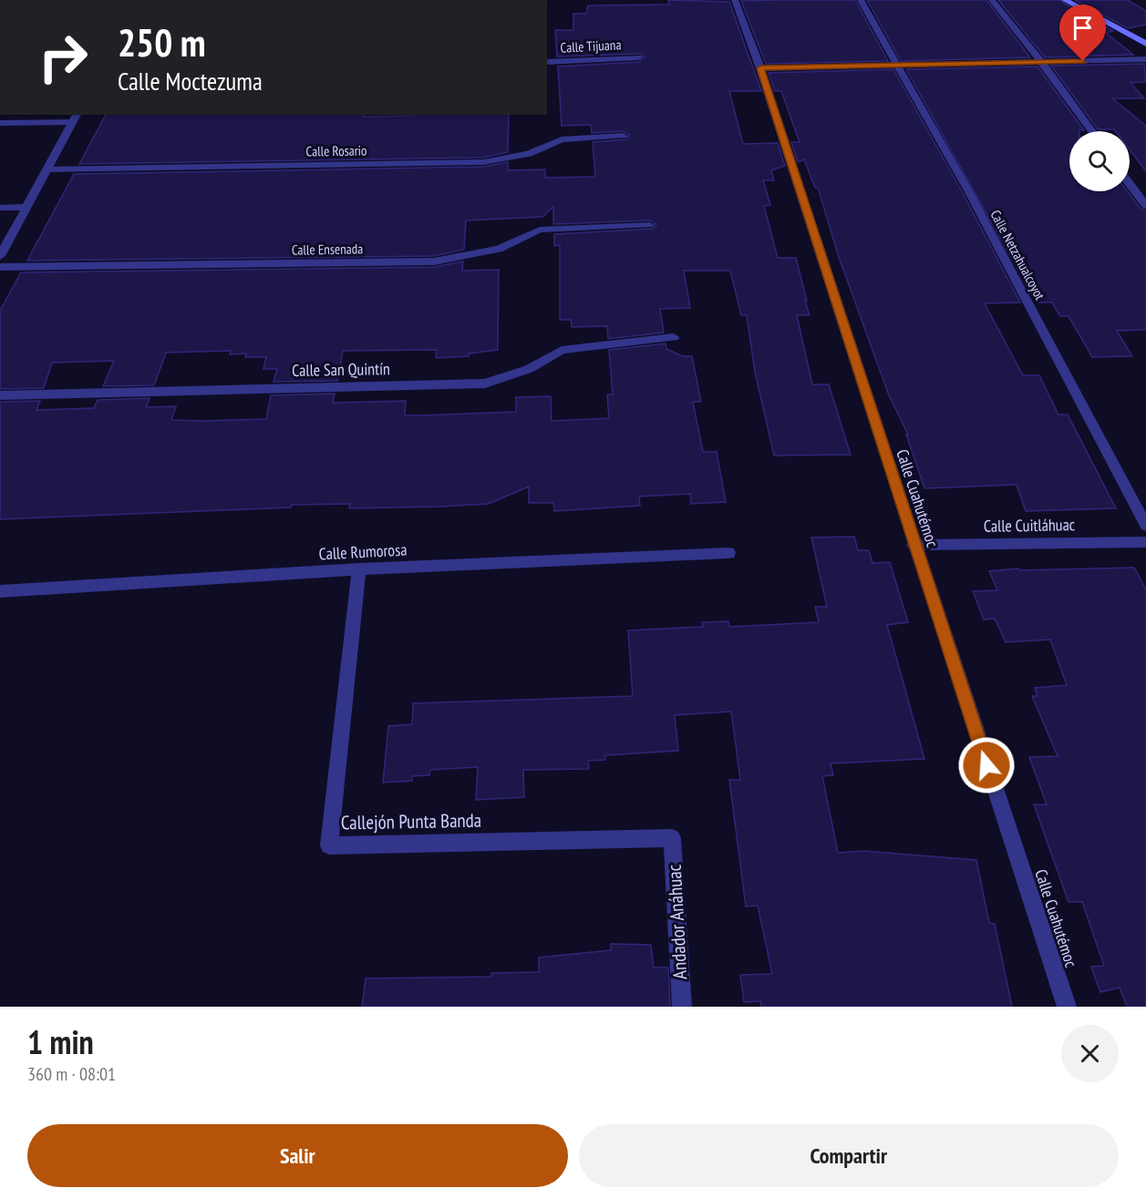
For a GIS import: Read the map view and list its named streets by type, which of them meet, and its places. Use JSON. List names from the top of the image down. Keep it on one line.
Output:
{"streets":{"street":["Calle Tijuana","Calle Rosario","Calle Ensenada","Calle Netzahualcoyot","Calle San Quintín","Calle Cuahutémoc","Calle Cuitláhuac","Calle Rumorosa","Callejón Punta Banda","Andador Anáhuac"]},"crossings":[["Calle Cuahutémoc","Calle Cuitláhuac"],["Calle Rumorosa","Callejón Punta Banda"],["Callejón Punta Banda","Andador Anáhuac"]],"page":{"turn":["250 m","Calle Moctezuma"],"heading":["1 min","360 m · 08:01"],"buttons":["Salir","Compartir"]}}
